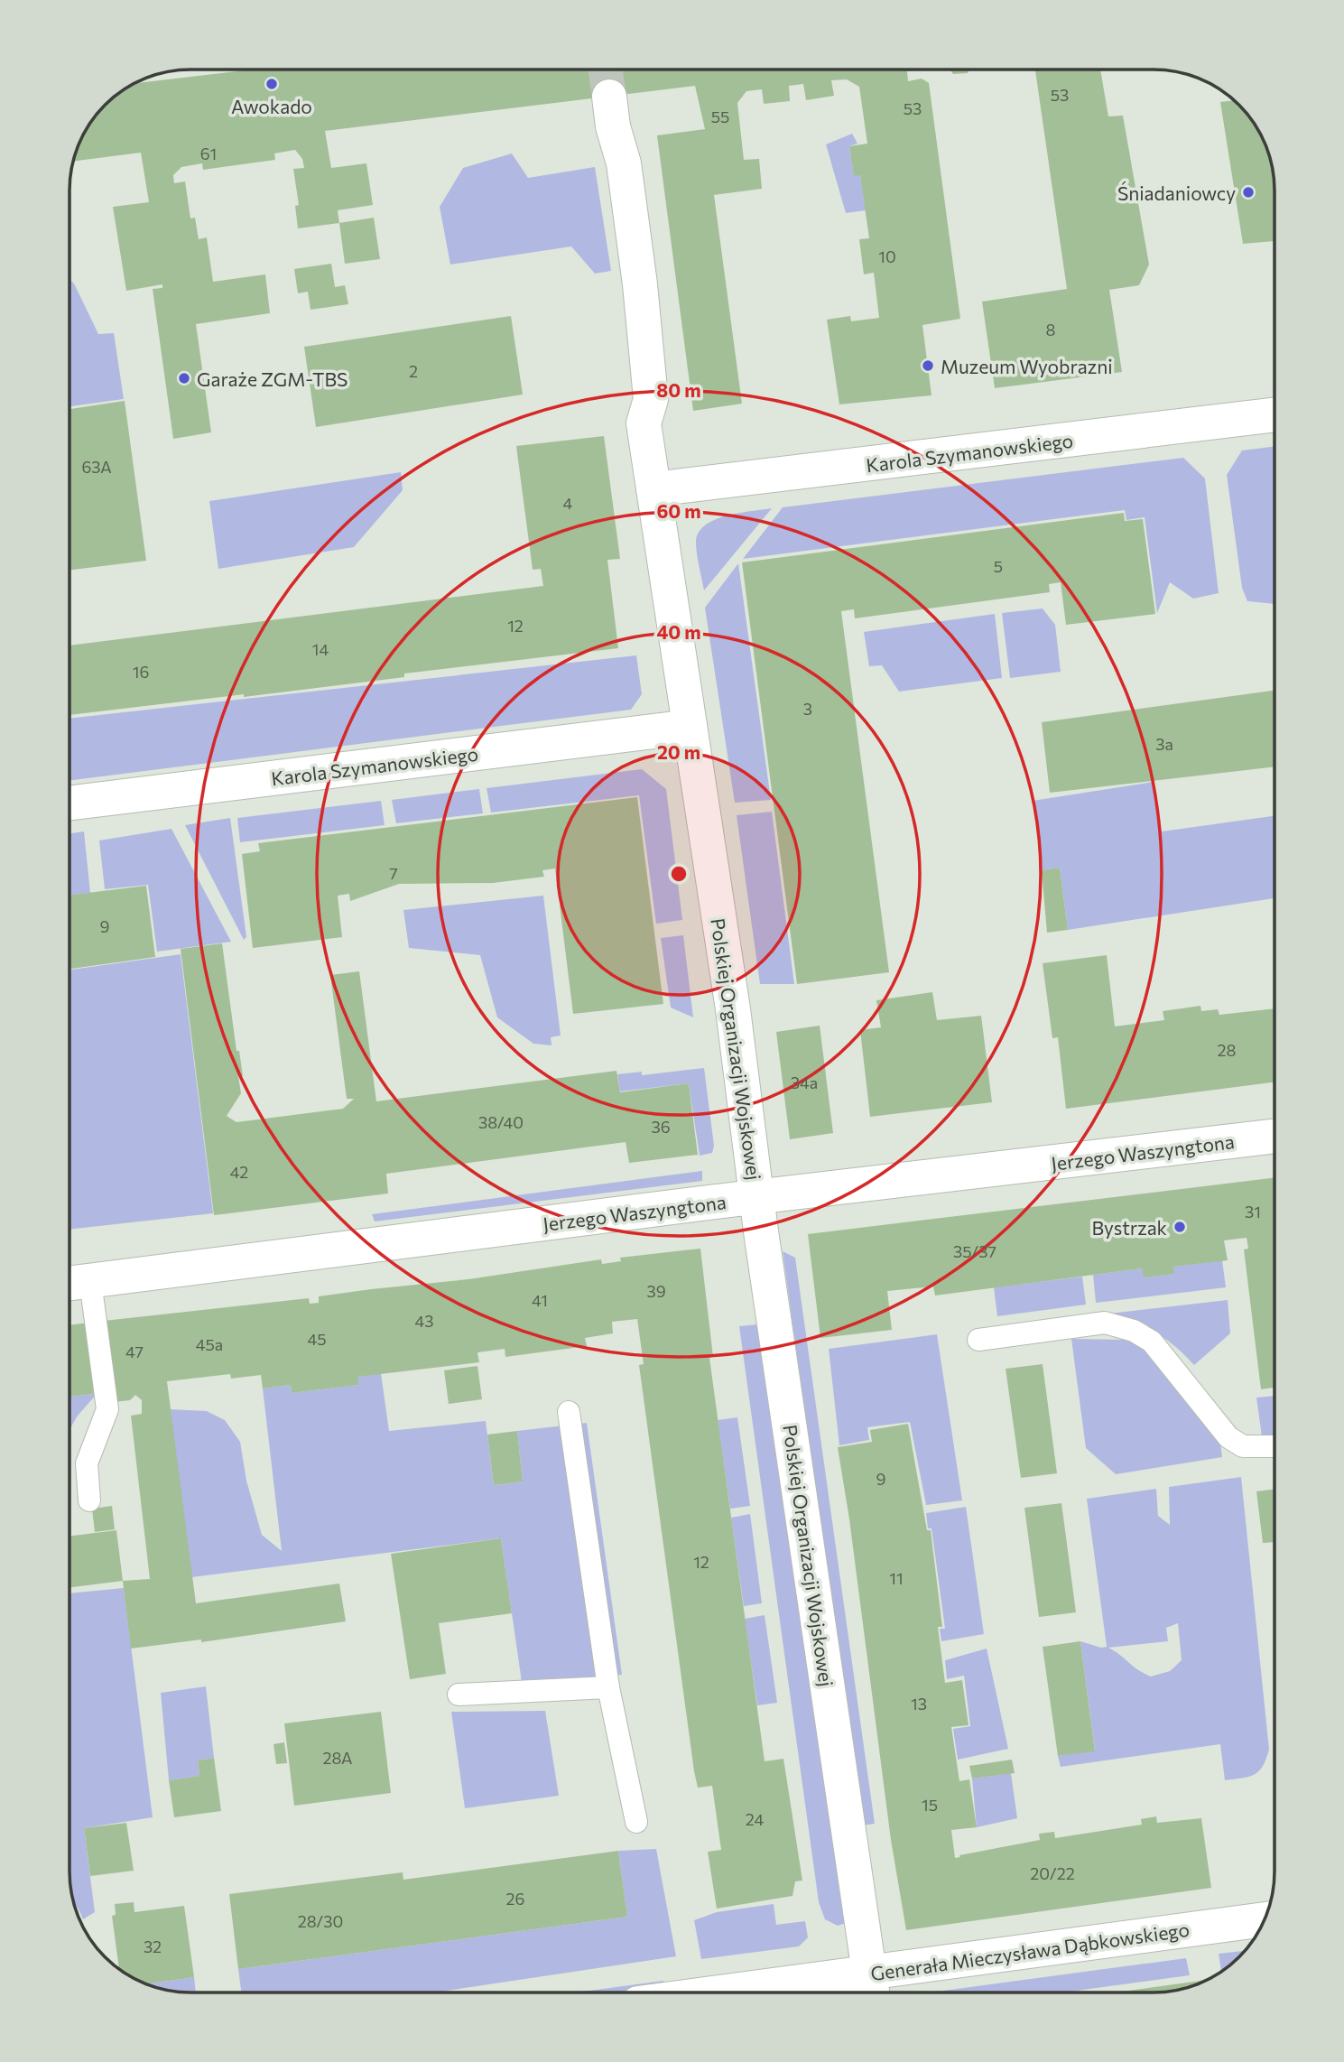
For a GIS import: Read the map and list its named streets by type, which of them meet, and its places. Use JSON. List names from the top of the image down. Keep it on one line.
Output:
{"streets":{"street":["Karola Szymanowskiego","Polskiej Organizacji Wojskowej","Jerzego Waszyngtona","Generała Mieczysława Dąbkowskiego"]},"crossings":[["Karola Szymanowskiego","Polskiej Organizacji Wojskowej"],["Polskiej Organizacji Wojskowej","Jerzego Waszyngtona"],["Polskiej Organizacji Wojskowej","Generała Mieczysława Dąbkowskiego"]],"places":["Awokado","Śniadaniowcy","Muzeum Wyobrazni","Garaże ZGM-TBS","Bystrzak"],"house_numbers":["53","53","55","61","10","8","2","63A","4","5","12","14","16","3","3a","7","9","28","34a","38/40","36","42","31","35/37","39","41","43","45","45a","47","9","12","11","13","28A","15","24","20/22","26","28/30","32"],"rings":["80 m","60 m","40 m","20 m"]}
